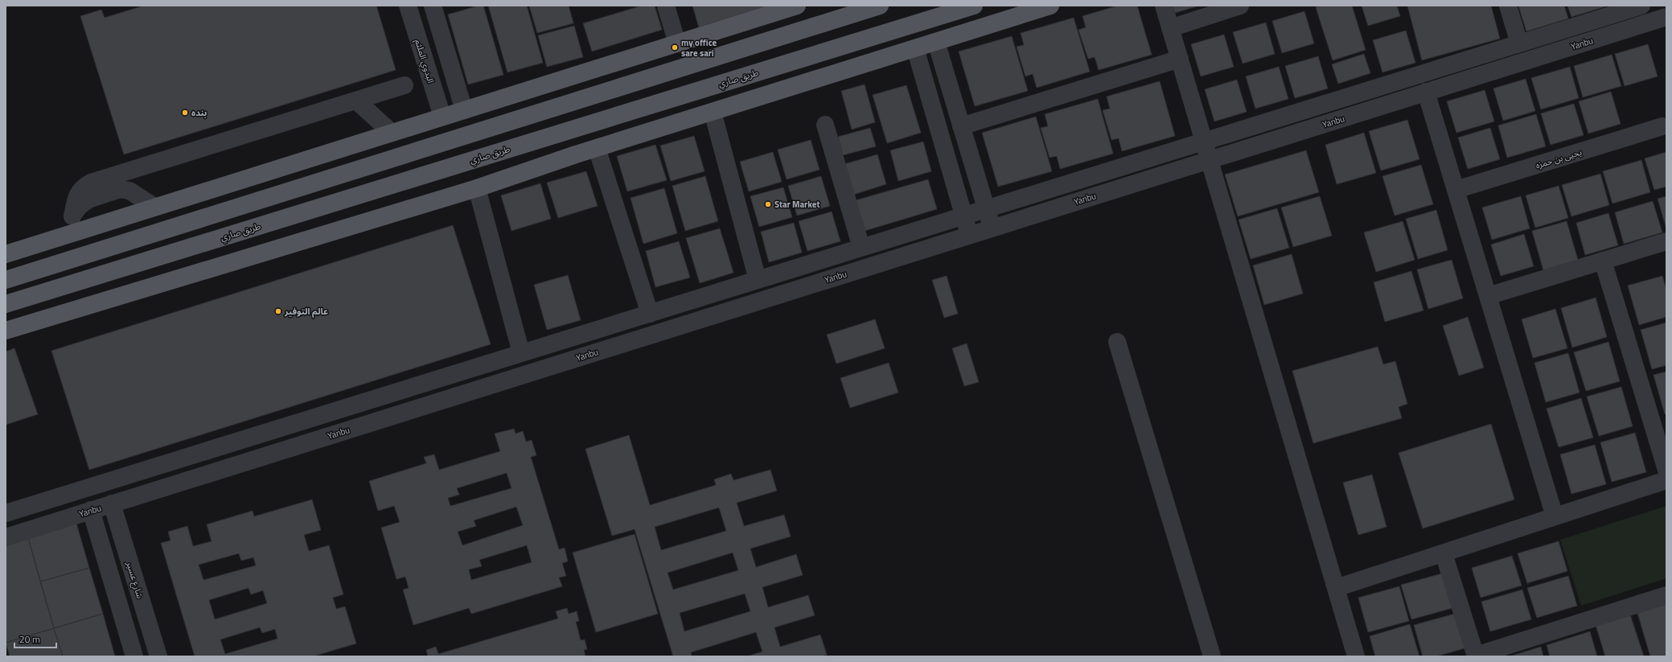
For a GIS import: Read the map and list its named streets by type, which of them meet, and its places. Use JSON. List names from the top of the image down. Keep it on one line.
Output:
{"streets":{"main road":["طريق صاري"],"street":["Yanbu","البدوي الملثم","يحيى بن حمزه","شارع عسير"]},"crossings":[["Yanbu","شارع عسير"]],"places":["my office sare sari","بنده","Star Market","عالم التوفير"],"scale_bar":"20 m"}
